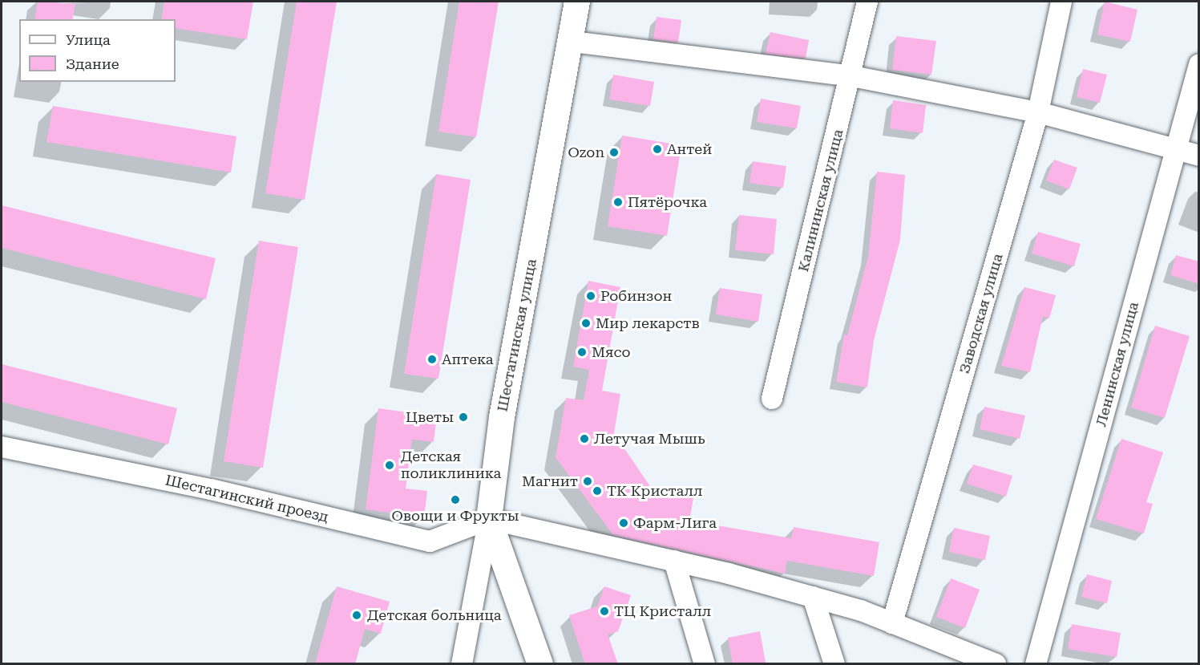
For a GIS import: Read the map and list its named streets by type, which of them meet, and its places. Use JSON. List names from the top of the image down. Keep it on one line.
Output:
{"streets":{"main road":["Шестагинская улица"],"street":["Калининская улица","Заводская улица","Ленинская улица","Шестагинский проезд"]},"crossings":[["Шестагинская улица","Шестагинский проезд"]],"places":["Антей","Ozon","Пятёрочка","Робинзон","Мир лекарств","Мясо","Аптека","Цветы","Летучая Мышь","Детская поликлиника","Магнит","ТК Кристалл","Овощи и Фрукты","Фарм-Лига","ТЦ Кристалл","Детская больница"],"legend":["Улица","Здание"]}
